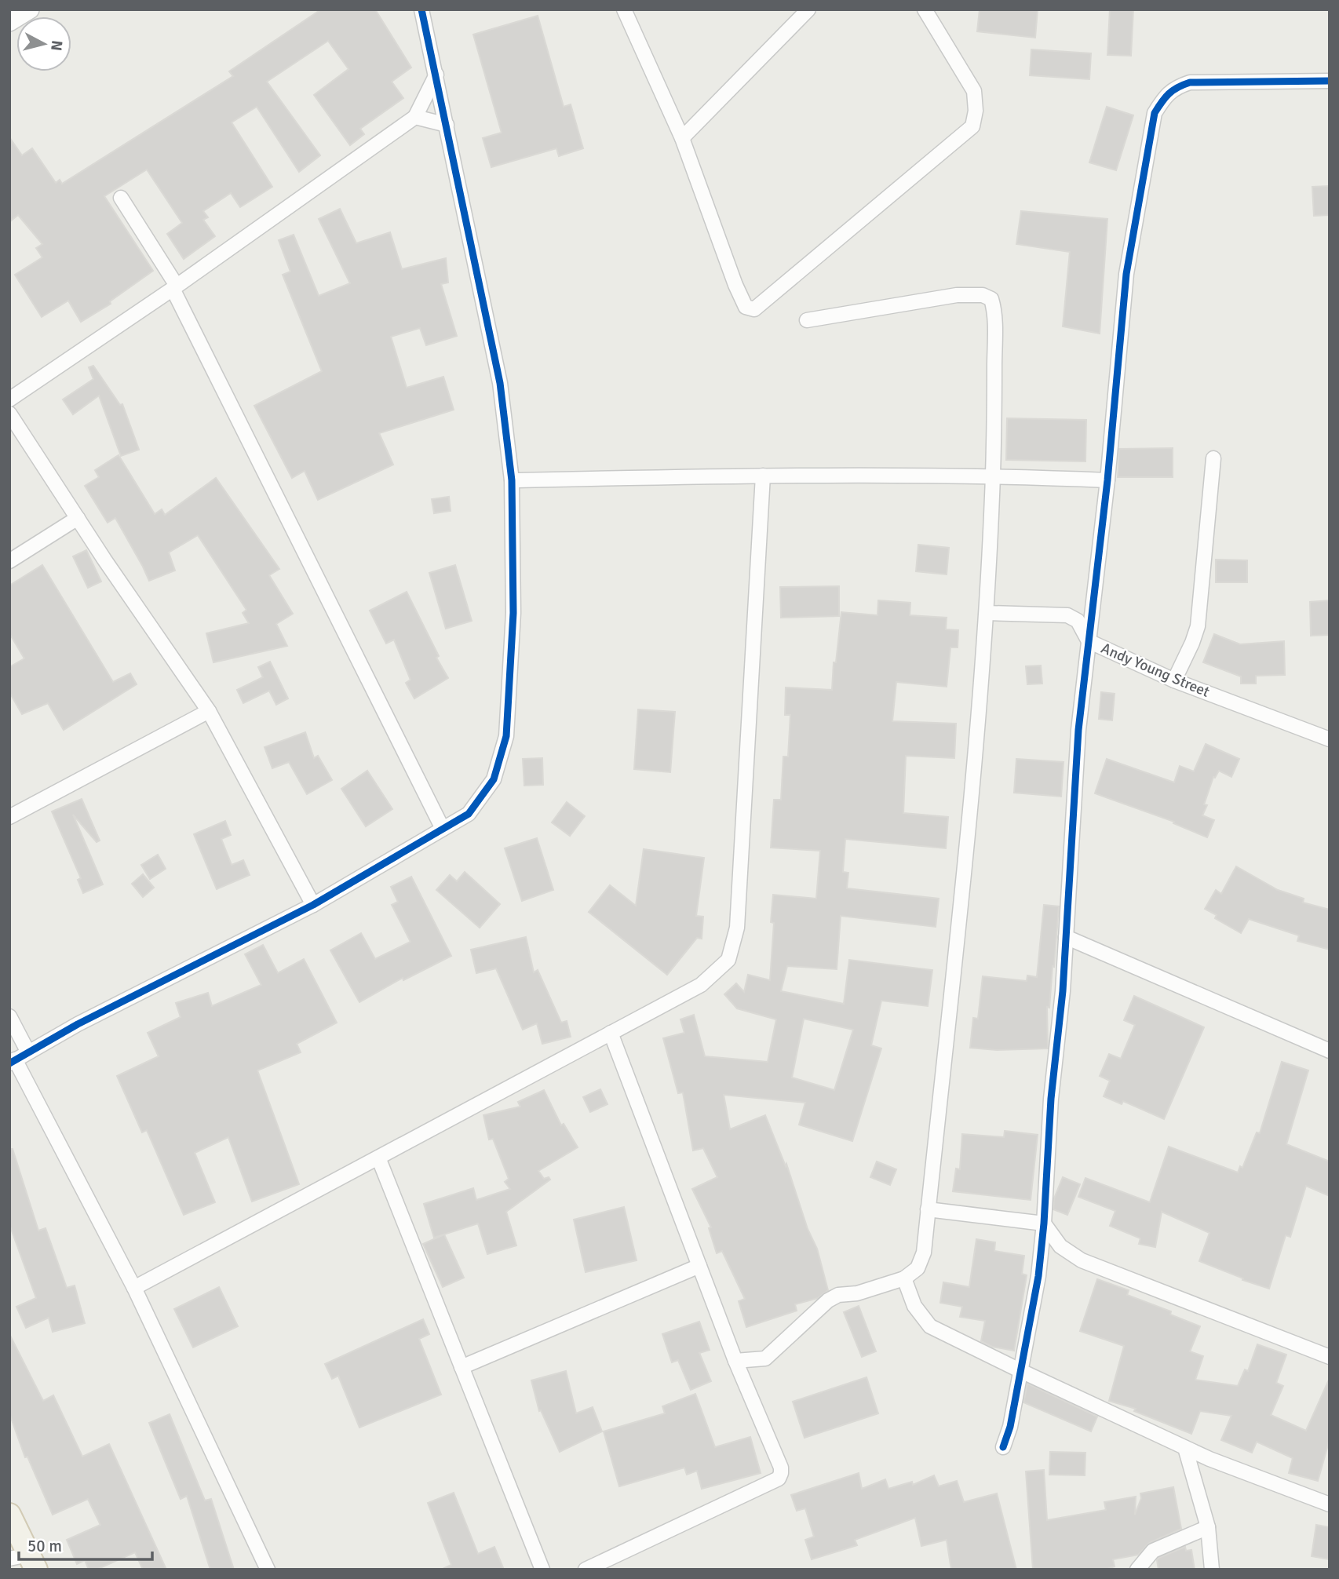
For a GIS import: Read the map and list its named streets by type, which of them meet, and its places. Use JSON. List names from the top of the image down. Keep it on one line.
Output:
{"streets":{"street":["Andy Young Street"]},"scale_bar":"50 m","north":"right"}
